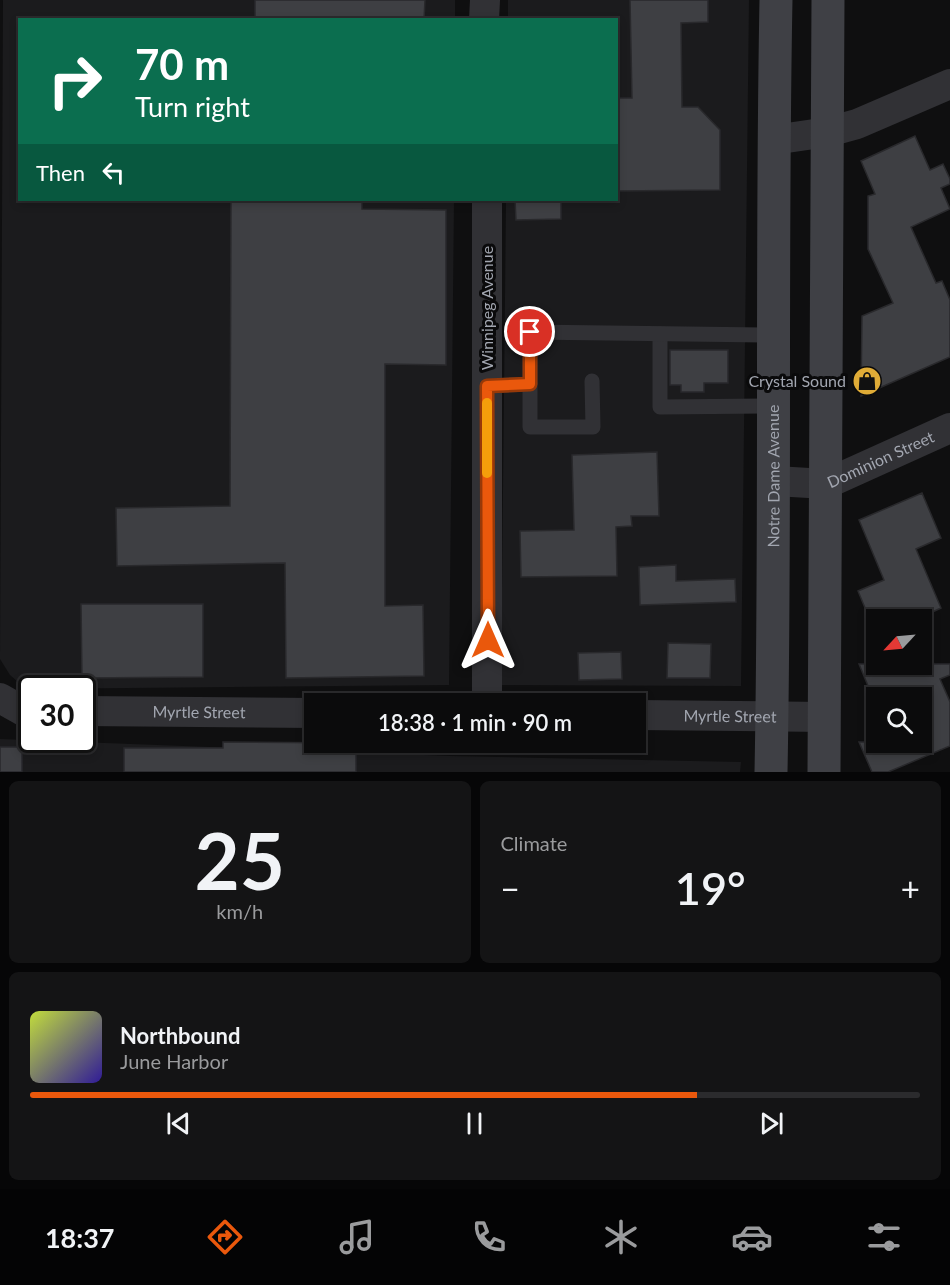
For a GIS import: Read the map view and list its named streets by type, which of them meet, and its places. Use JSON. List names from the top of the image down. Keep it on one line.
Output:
{"streets":{"main road":["Notre Dame Avenue"],"street":["Winnipeg Avenue","Dominion Street","Myrtle Street"]},"crossings":[["Dominion Street","Notre Dame Avenue"],["Notre Dame Avenue","Myrtle Street"]],"places":{"shop":["Crystal Sound"]},"north":"bottom left","page":{"turn":["70 m","Turn right"],"then":"Then","limit":"30","trip":"18:38 · 1 min · 90 m","tile":[["25","km/h"],"Climate"],"heat":["−","19°","+"],"song":["Northbound","June Harbor"],"tabs":"18:37"}}
